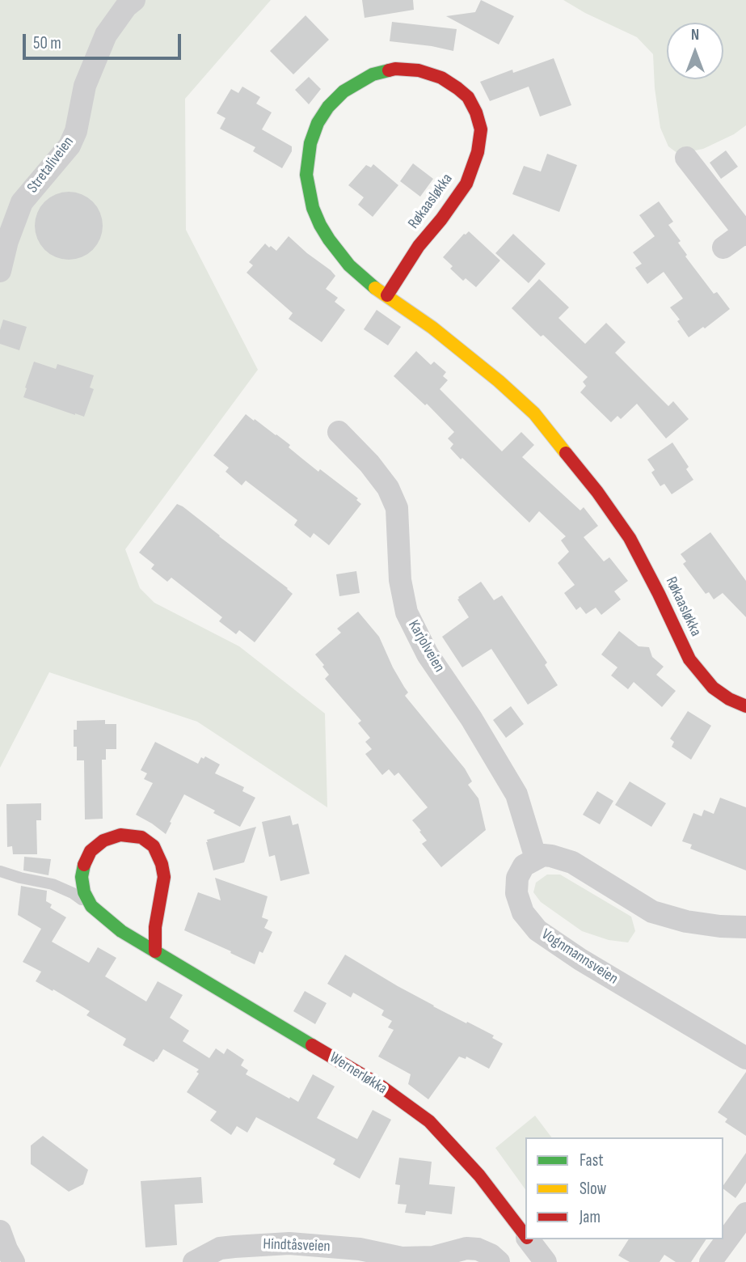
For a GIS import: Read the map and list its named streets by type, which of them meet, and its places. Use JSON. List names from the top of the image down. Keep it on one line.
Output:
{"streets":{"street":["Stretaliveien","Røkaasløkka","Karjolveien","Vognmannsveien","Wernerløkka","Hindtåsveien"]},"crossings":[["Karjolveien","Vognmannsveien"]],"legend":["Fast","Slow","Jam"],"scale_bar":"50 m","north":"top"}
